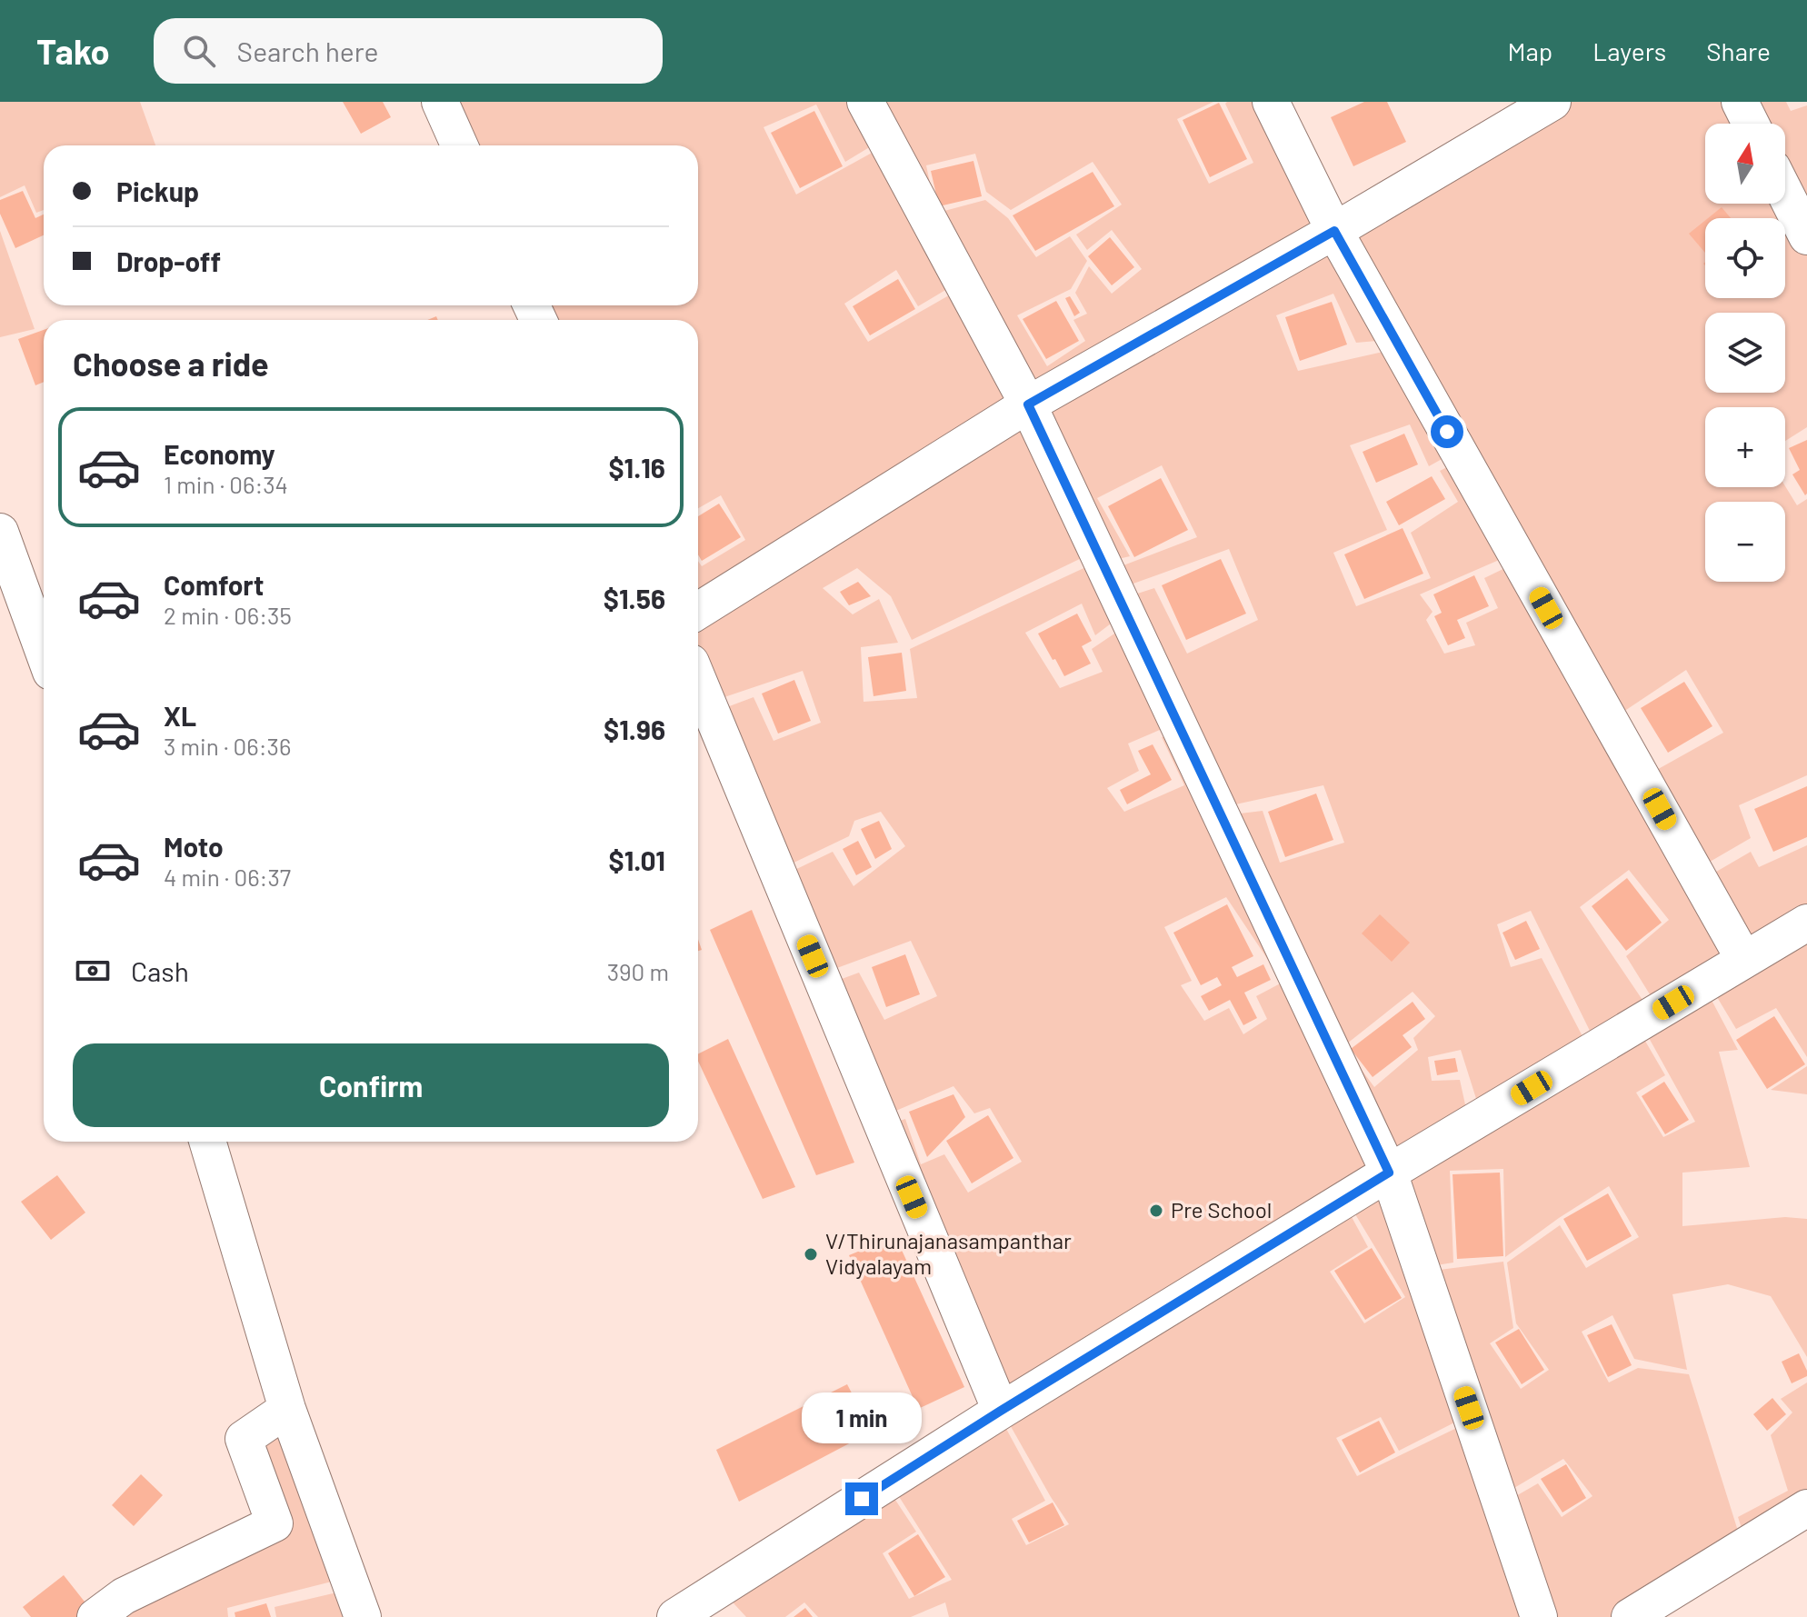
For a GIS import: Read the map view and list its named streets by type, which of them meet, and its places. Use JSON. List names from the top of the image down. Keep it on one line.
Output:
{"places":["Pre School","V/Thirunajanasampanthar Vidyalayam"],"north":"top","page":{"header":"Tako","search":"Search here","nav":["Map","Layers","Share"],"map_buttons":["+","−"],"banner":["Pickup","Drop-off"],"heading":"Choose a ride","list":[{"name":"Economy","note":"1 min · 06:34","value":"$1.16"},{"name":"Comfort","note":"2 min · 06:35","value":"$1.56"},{"name":"XL","note":"3 min · 06:36","value":"$1.96"},{"name":"Moto","note":"4 min · 06:37","value":"$1.01"}],"pay":["Cash","390 m"],"buttons":"Confirm","bubble":"1 min"}}
